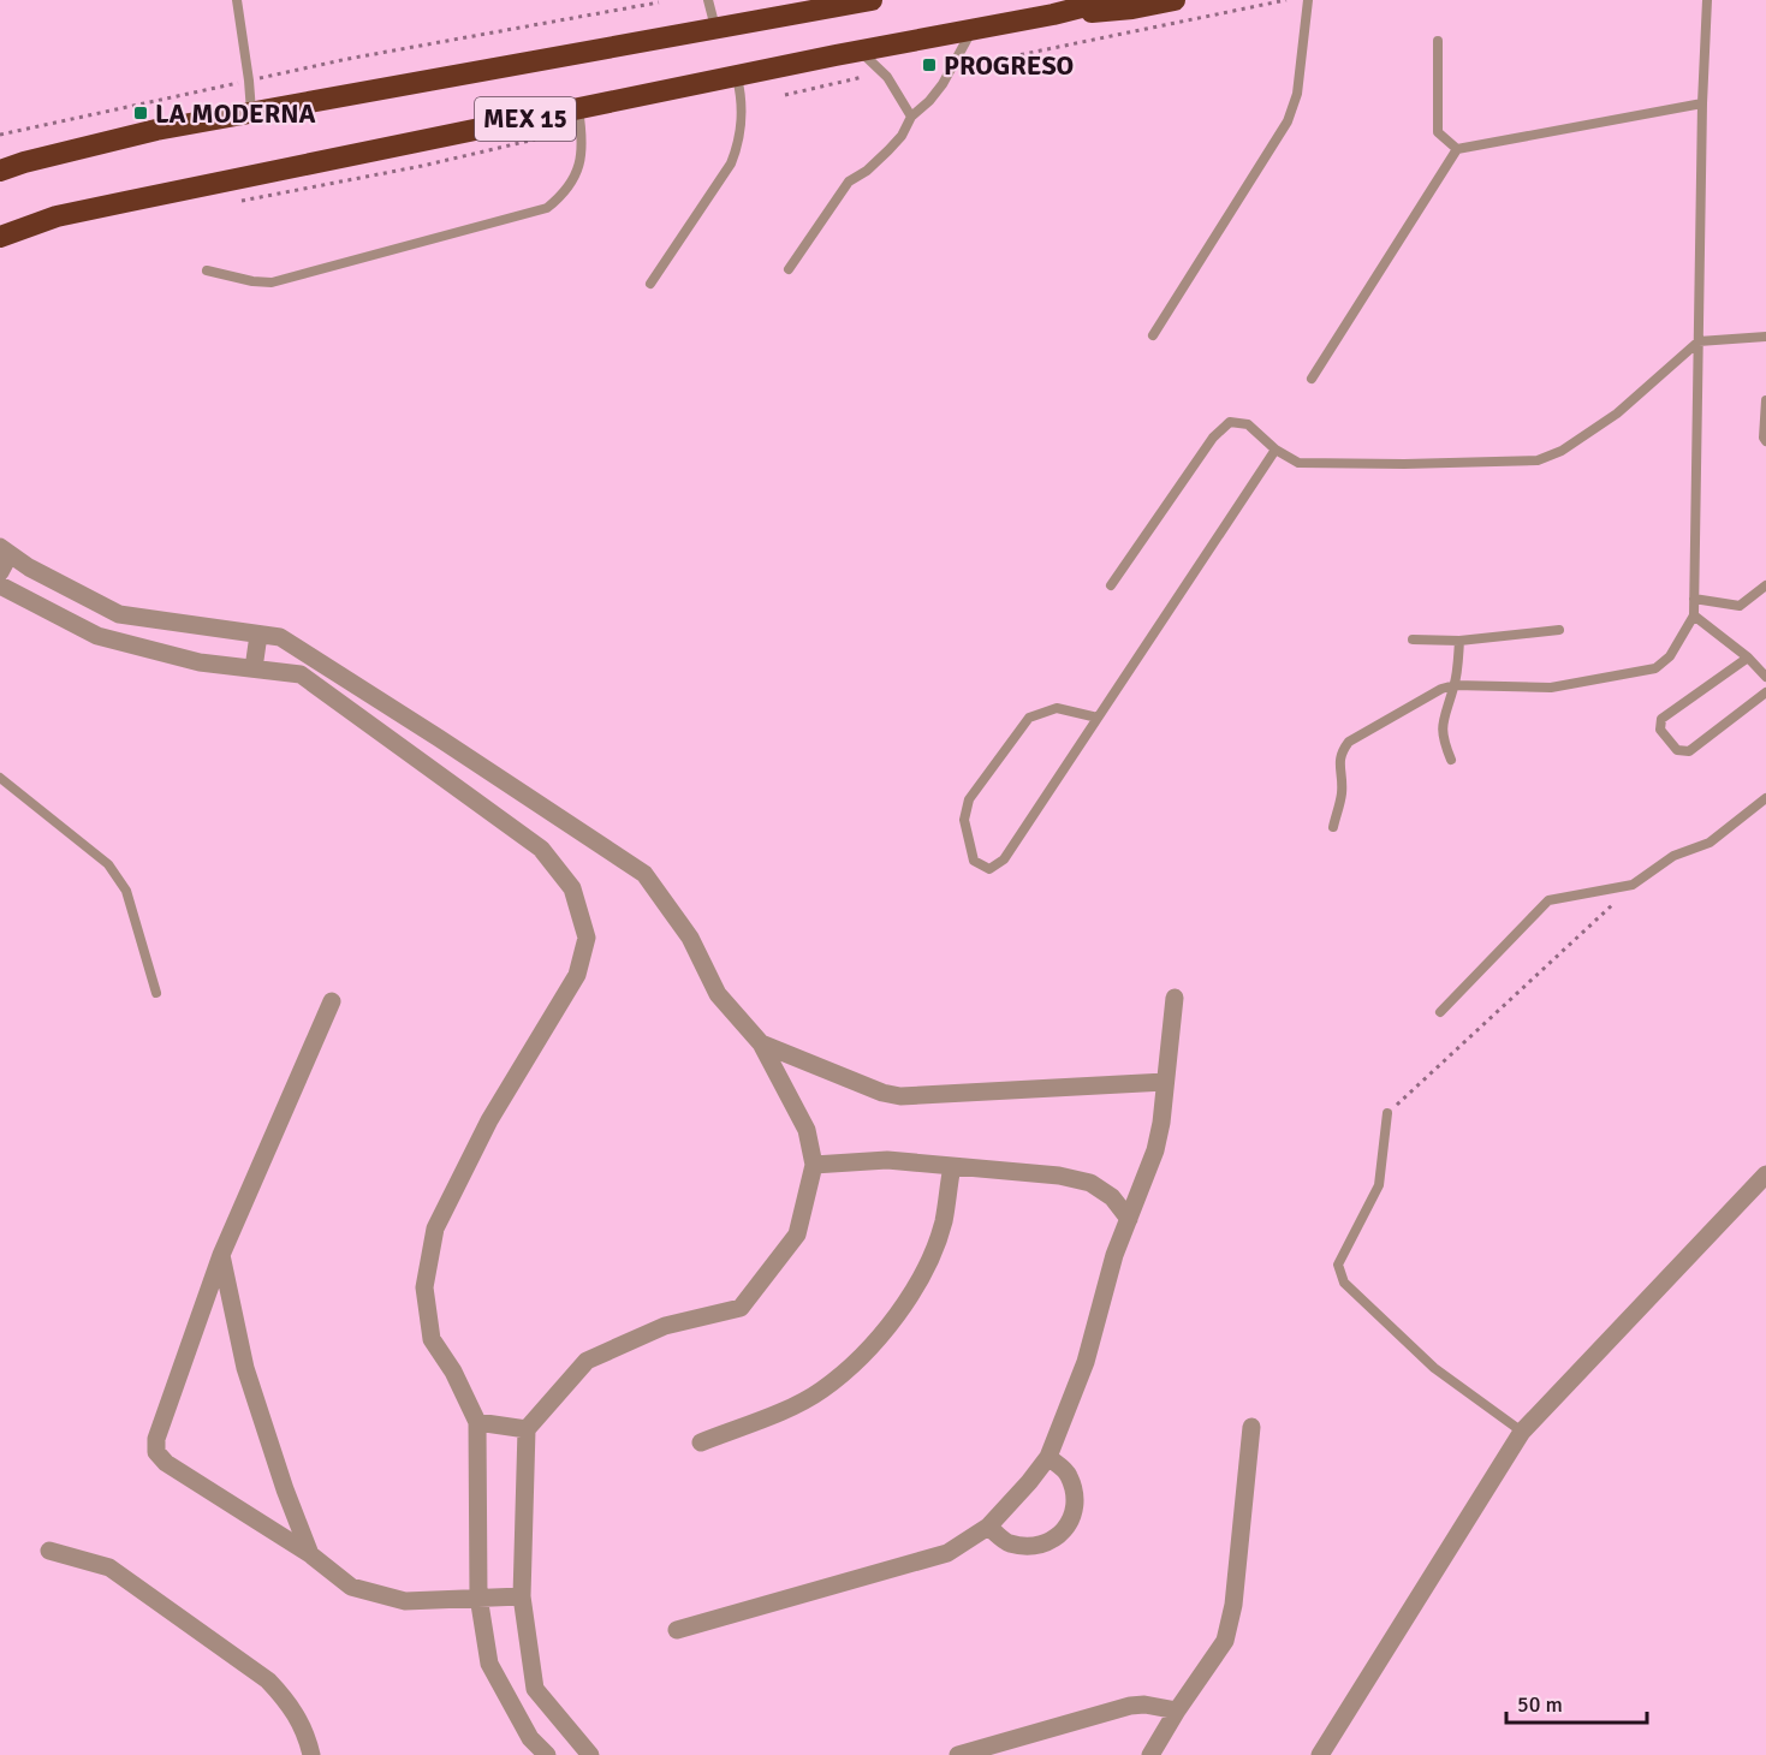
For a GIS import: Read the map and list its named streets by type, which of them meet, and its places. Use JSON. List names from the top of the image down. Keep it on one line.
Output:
{"streets":{"highway":["MEX 15"]},"places":{"transit":["PROGRESO","LA MODERNA"]},"scale_bar":"50 m"}
